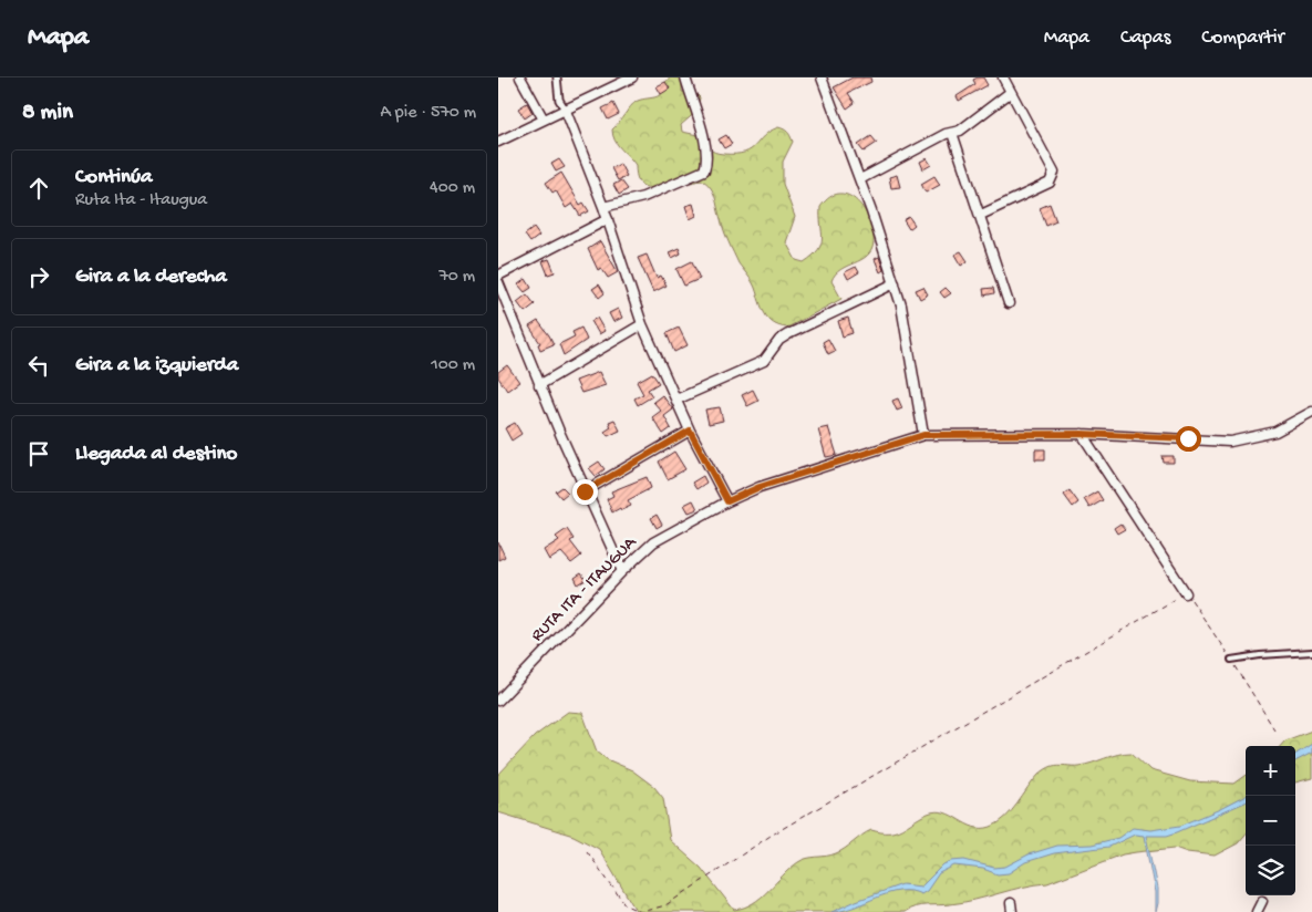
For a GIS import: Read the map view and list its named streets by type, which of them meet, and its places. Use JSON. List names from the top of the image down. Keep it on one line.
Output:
{"streets":{"street":["RUTA ITA - ITAUGUA"]},"page":{"header":"Mapa","nav":["Mapa","Capas","Compartir"],"heading":["8 min","A pie · 570 m"],"list":[["Continúa","Ruta Ita - Itaugua","400 m"],["Gira a la derecha","70 m"],["Gira a la izquierda","100 m"],"Llegada al destino"],"map_buttons":["+","−"]}}
